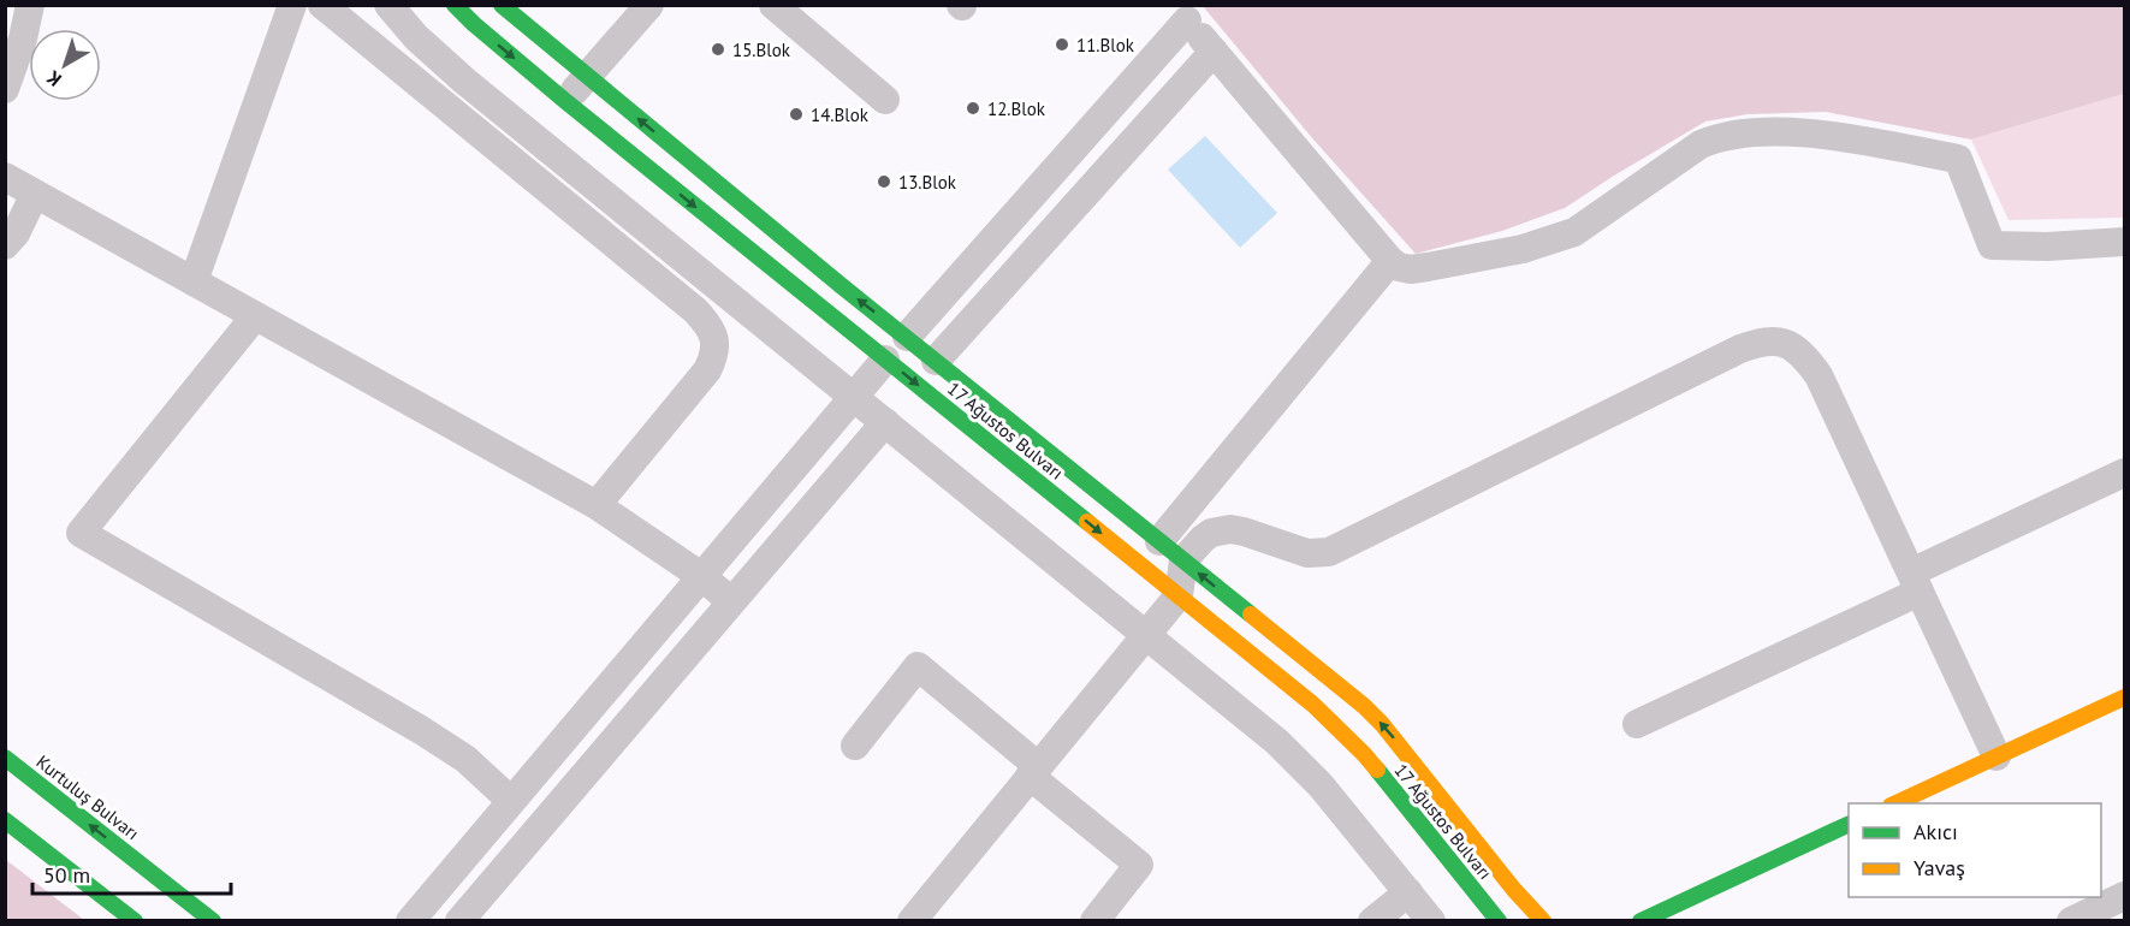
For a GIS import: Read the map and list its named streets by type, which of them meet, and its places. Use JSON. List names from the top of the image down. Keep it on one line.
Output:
{"streets":{"main road":["17 Ağustos Bulvarı","Kurtuluş Bulvarı"]},"places":["11.Blok","15.Blok","12.Blok","14.Blok","13.Blok"],"legend":["Akıcı","Yavaş"],"scale_bar":"50 m","north":"bottom left"}
